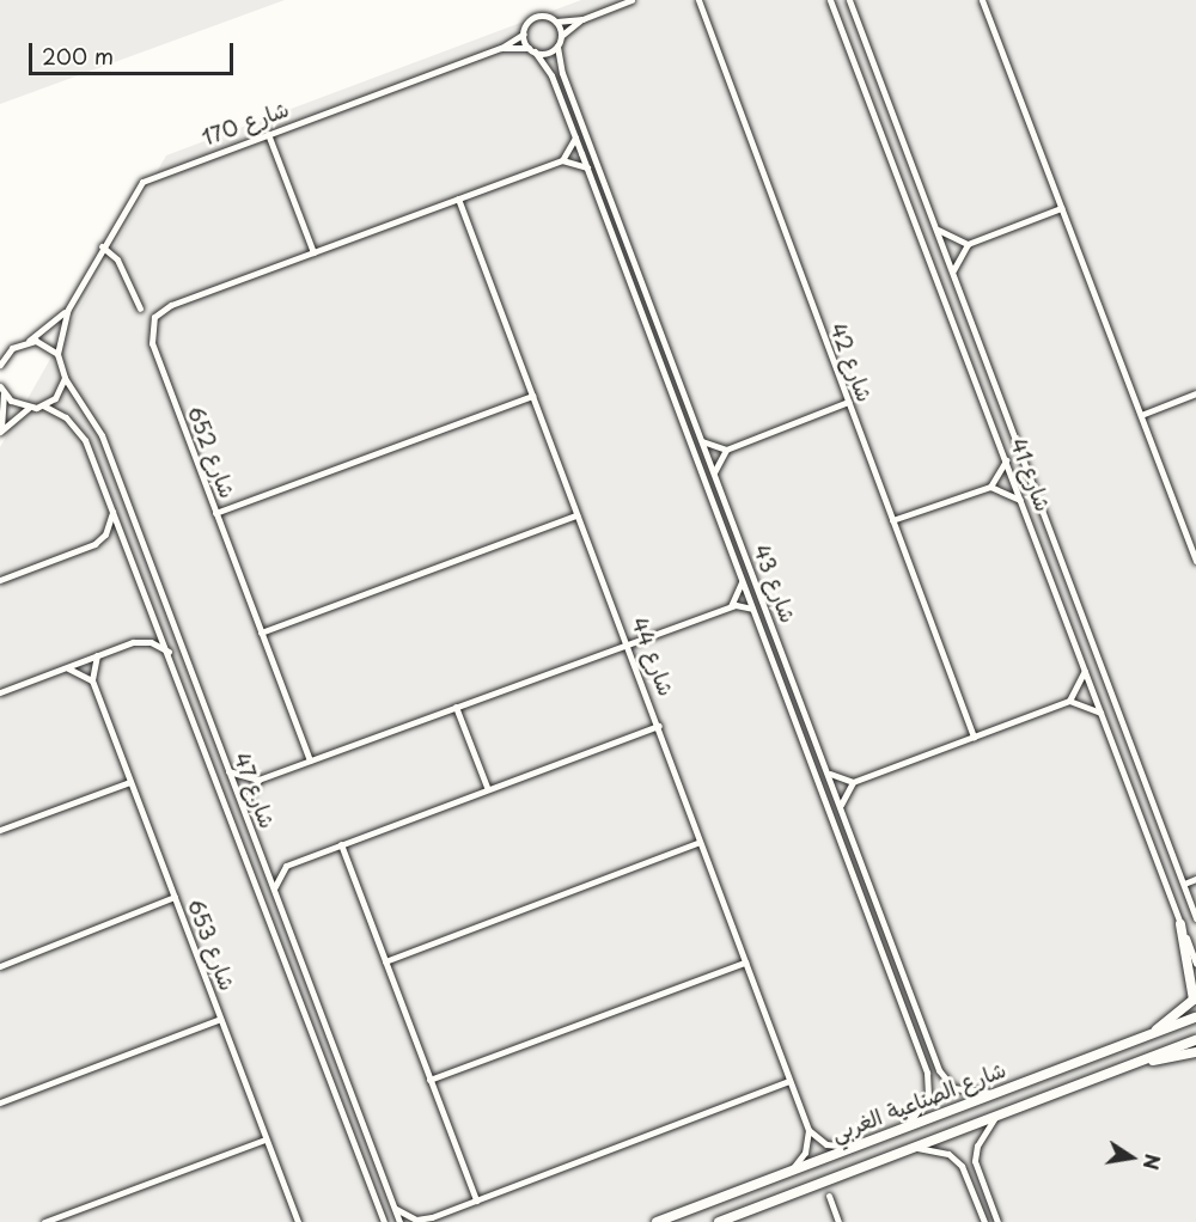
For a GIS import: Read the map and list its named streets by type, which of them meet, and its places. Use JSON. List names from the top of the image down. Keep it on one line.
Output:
{"streets":{"main road":["شارع الصناعية الغربي"],"street":["شارع 170","شارع 42","شارع 652","شارع 41","شارع 43","شارع 44","شارع 47","شارع 653"]},"crossings":[["شارع 170","شارع 43"],["شارع 170","شارع 47"],["شارع 652","شارع 44"],["شارع 43","شارع الصناعية الغربي"]],"scale_bar":"200 m","north":"right"}
